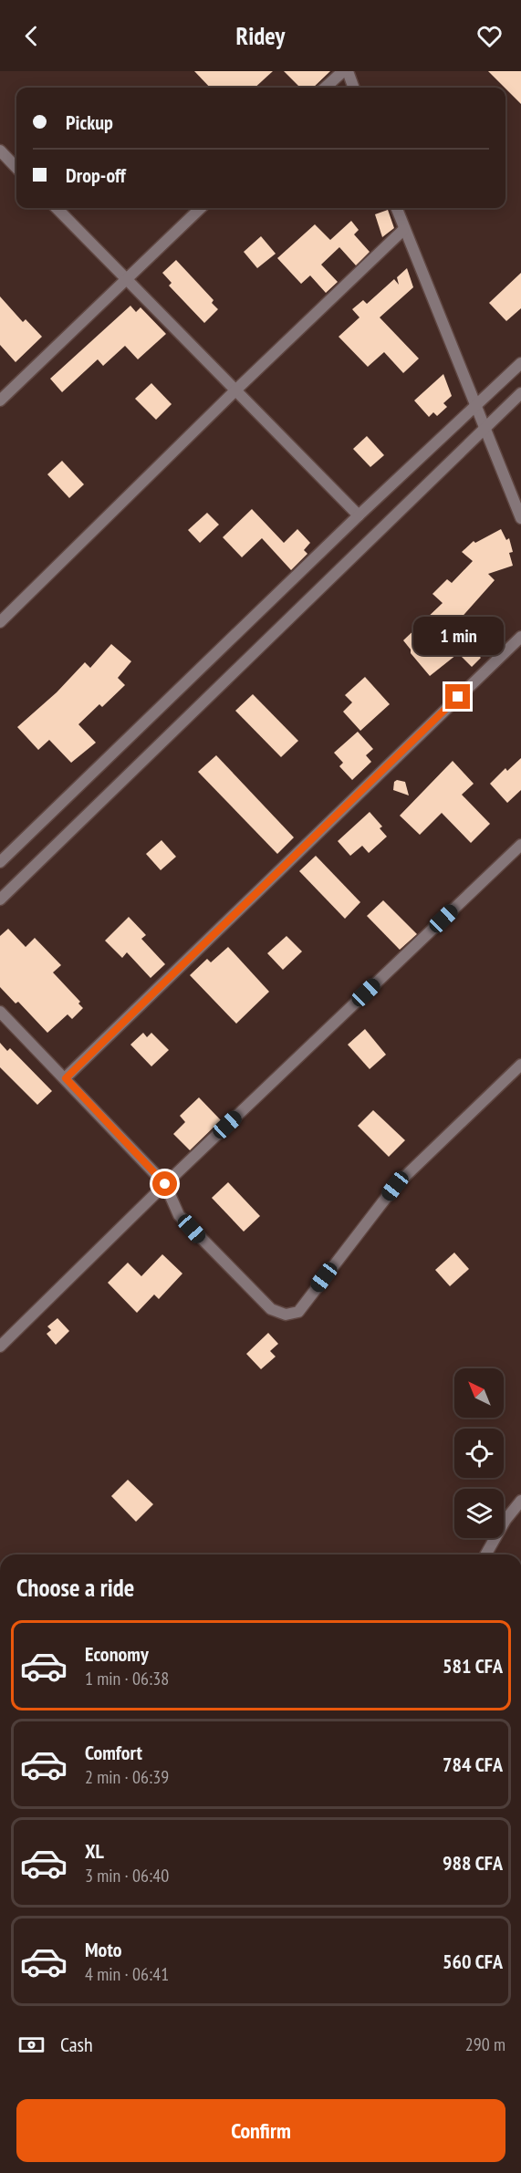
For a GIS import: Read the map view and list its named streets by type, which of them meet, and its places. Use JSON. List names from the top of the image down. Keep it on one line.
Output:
{"north":"top left","page":{"header":"Ridey","banner":["Pickup","Drop-off"],"bubble":"1 min","heading":"Choose a ride","list":[{"name":"Economy","note":"1 min · 06:38","value":"581 CFA"},{"name":"Comfort","note":"2 min · 06:39","value":"784 CFA"},{"name":"XL","note":"3 min · 06:40","value":"988 CFA"},{"name":"Moto","note":"4 min · 06:41","value":"560 CFA"}],"pay":["Cash","290 m"],"buttons":"Confirm"}}
